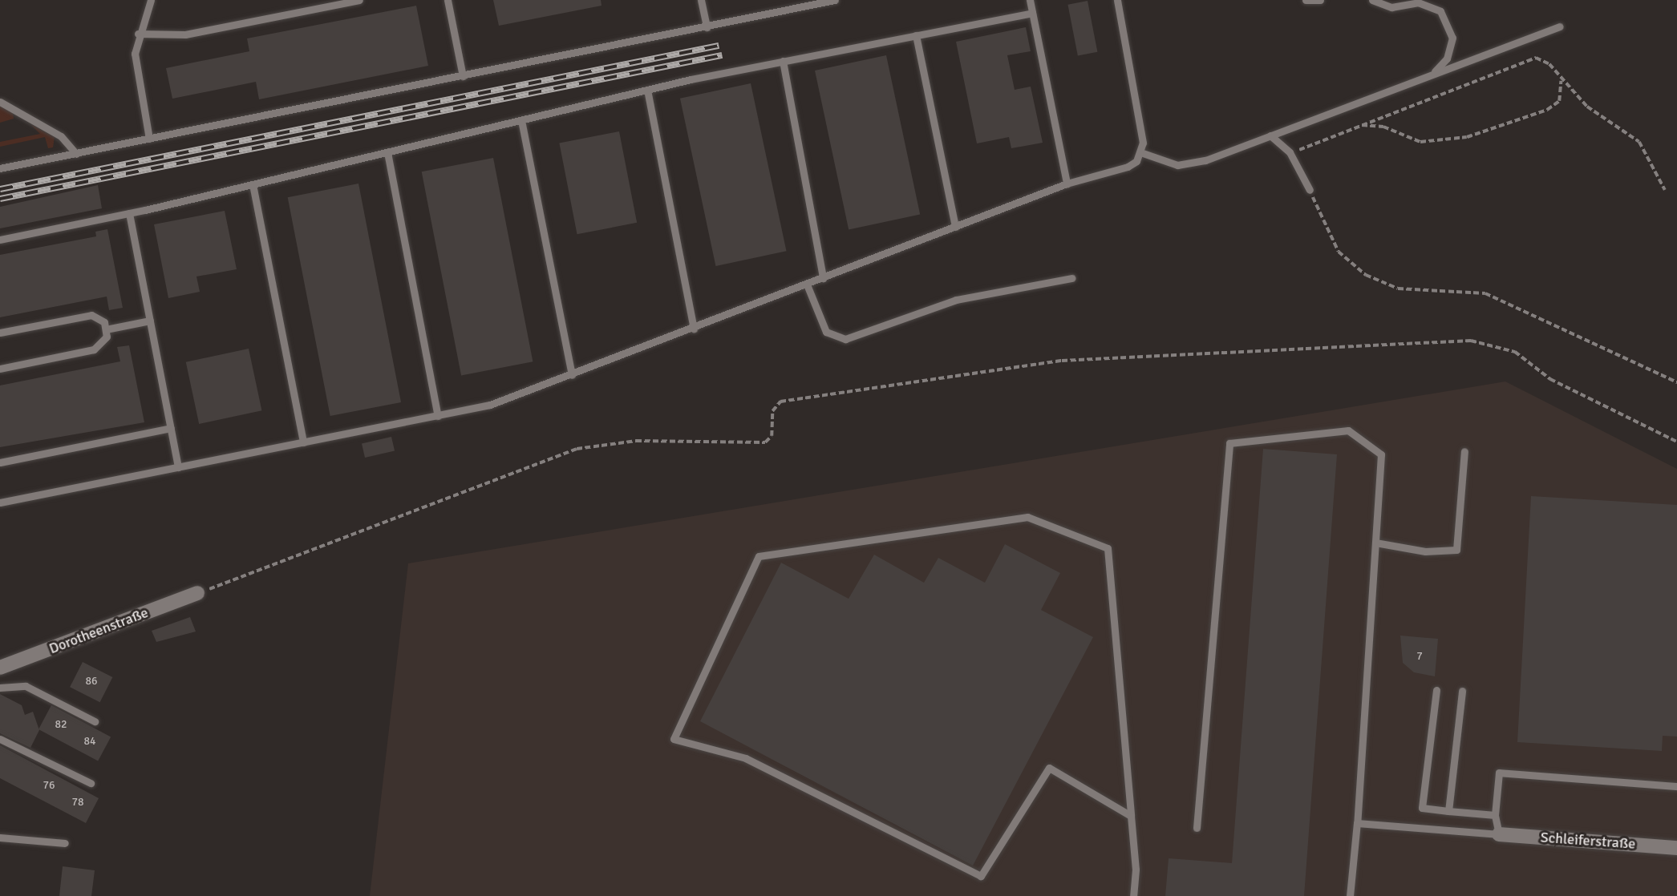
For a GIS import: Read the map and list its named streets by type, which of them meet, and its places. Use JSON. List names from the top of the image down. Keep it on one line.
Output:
{"streets":{"street":["Dorotheenstraße","Schleiferstraße"]},"house_numbers":["7","86","82","84","76","78"]}
